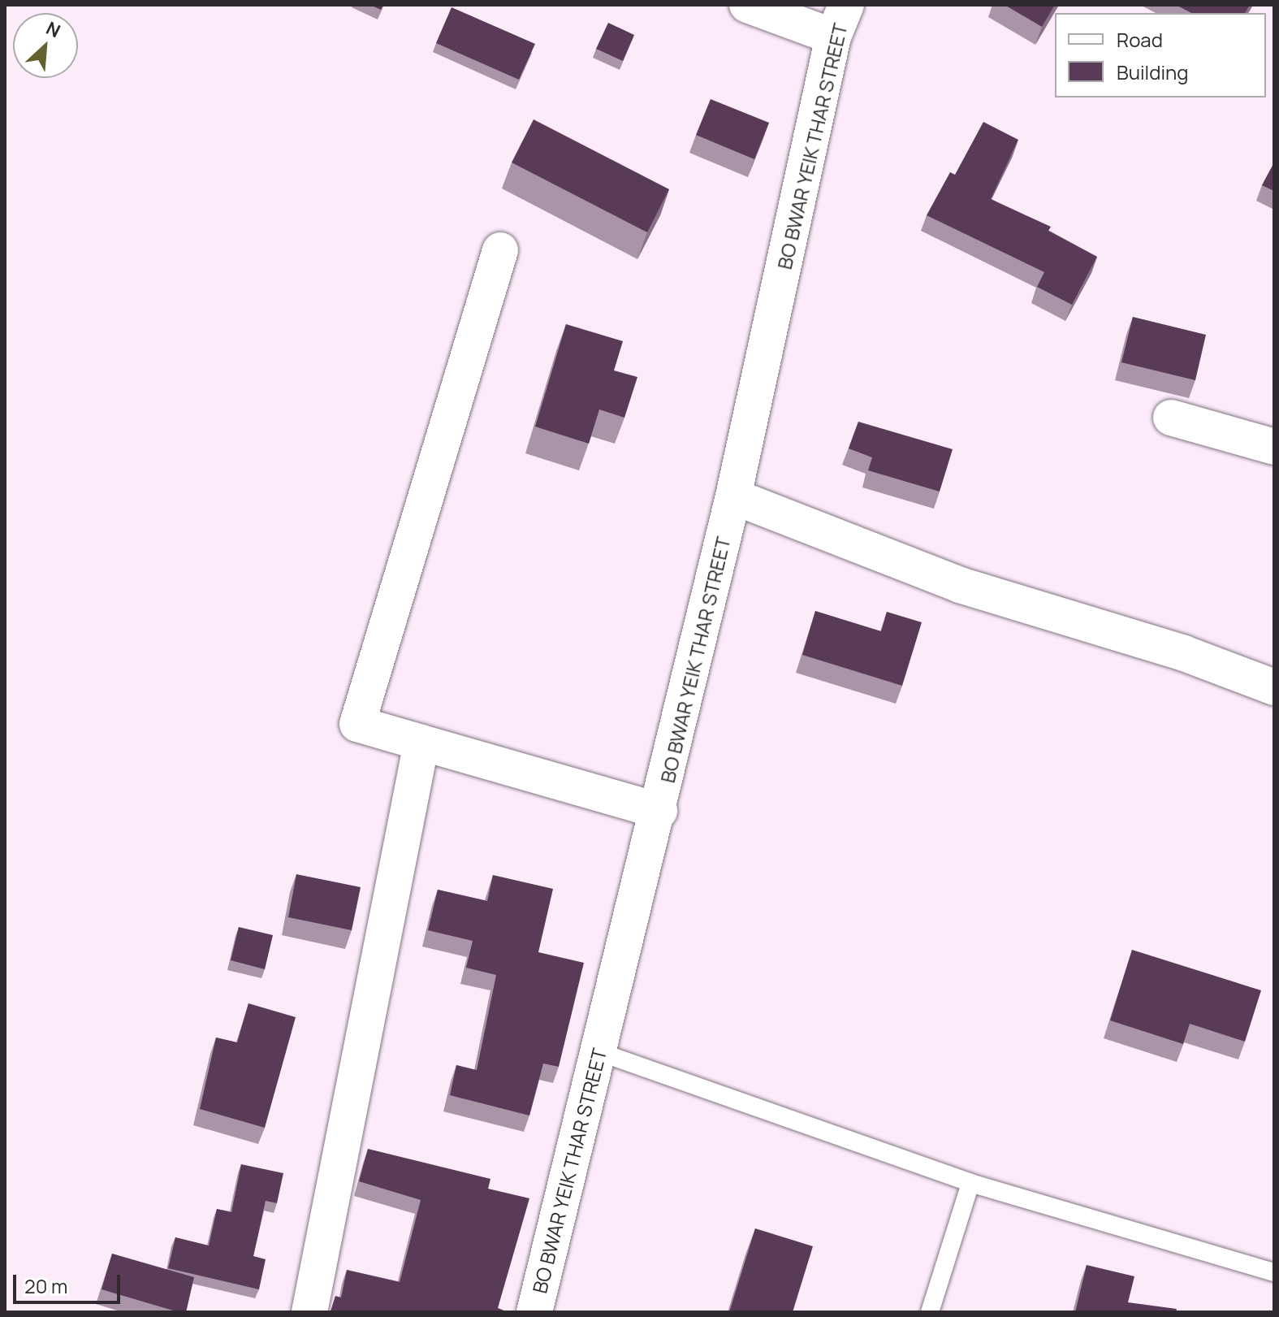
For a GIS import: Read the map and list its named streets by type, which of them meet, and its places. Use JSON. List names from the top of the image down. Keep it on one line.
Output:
{"streets":{"street":["BO BWAR YEIK THAR STREET"]},"legend":["Road","Building"],"scale_bar":"20 m","north":"top right"}
